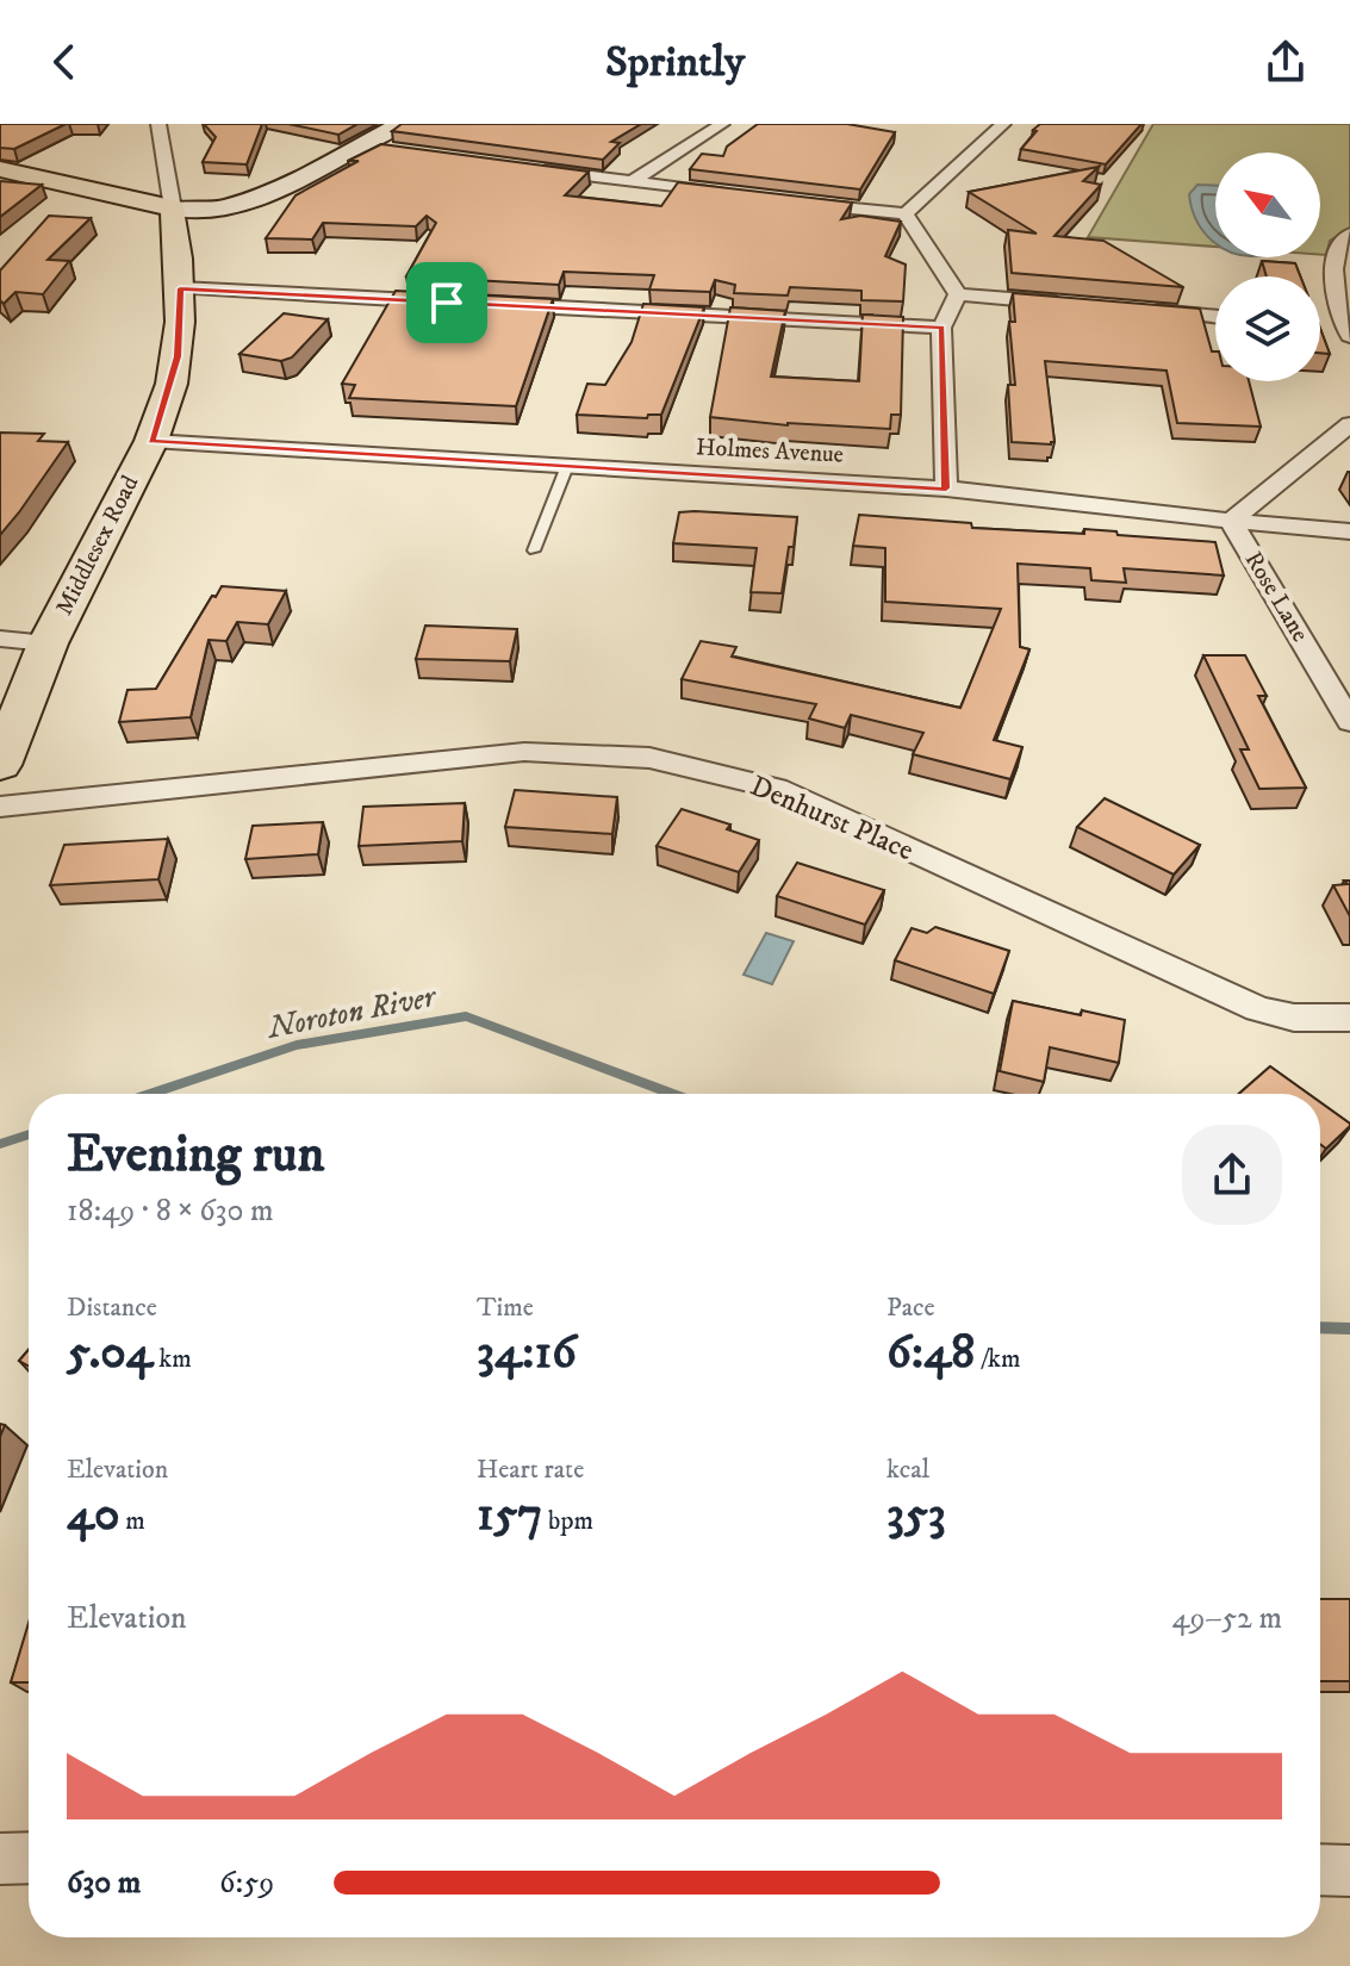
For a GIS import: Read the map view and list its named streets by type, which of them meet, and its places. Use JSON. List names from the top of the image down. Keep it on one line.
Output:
{"streets":{"main road":["Middlesex Road"],"street":["Holmes Avenue","Rose Lane","Denhurst Place"]},"crossings":[["Holmes Avenue","Middlesex Road"],["Holmes Avenue","Rose Lane"]],"water":["Noroton River"],"north":"top left","page":{"header":"Sprintly","heading":["Evening run","18:49 · 8 × 630 m"],"stats":[["Distance","5.04 km"],["Time","34:16"],["Pace","6:48 /km"],["Elevation","40 m"],["Heart rate","157 bpm"],["kcal","353"]],"chart":["Elevation","49–52 m"],"list":[{"name":"630 m","note":"6:59"}]}}
